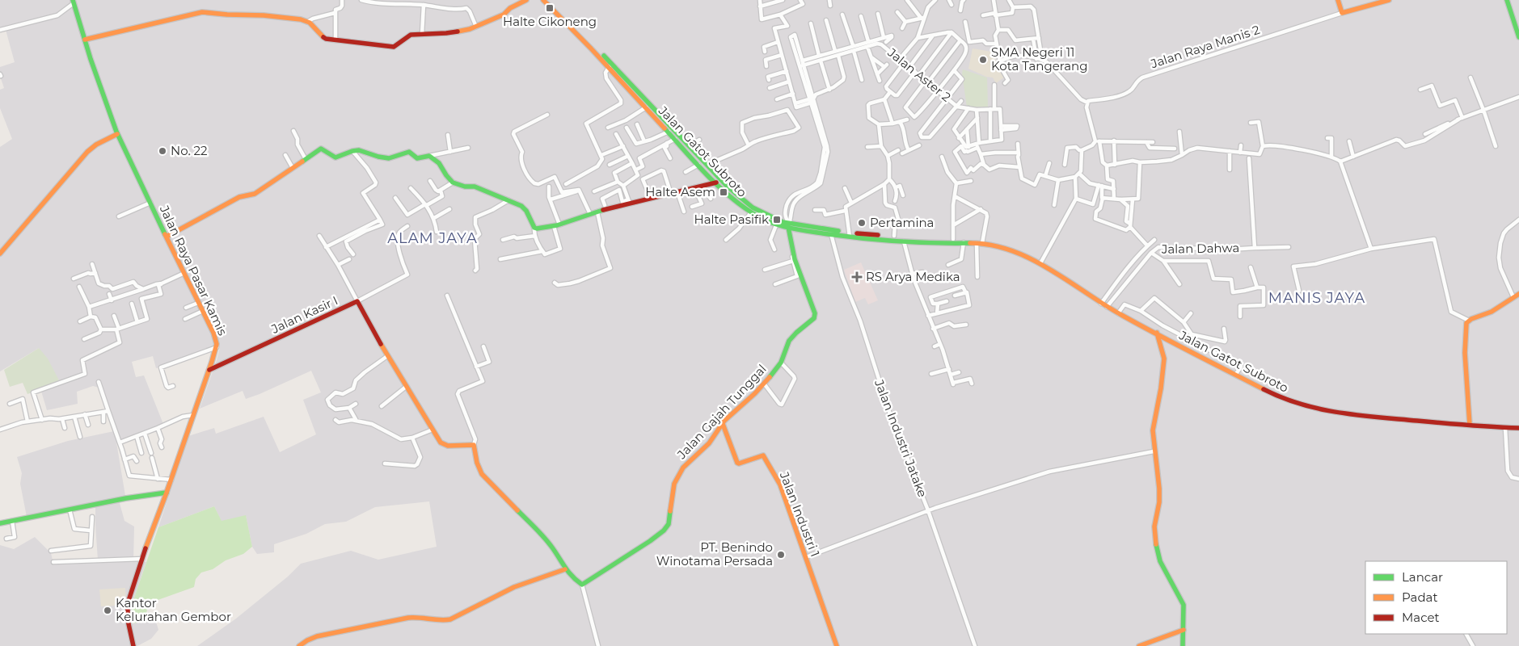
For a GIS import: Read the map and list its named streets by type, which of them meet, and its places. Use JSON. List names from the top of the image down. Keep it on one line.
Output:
{"streets":{"main road":["Jalan Raya Manis 2","Jalan Gatot Subroto","Jalan Raya Pasar Kamis","Jalan Kasir I","Jalan Gajah Tunggal","Jalan Industri 1"],"street":["Jalan Aster 2","Jalan Dahwa","Jalan Industri Jatake"]},"crossings":[["Jalan Gatot Subroto","Jalan Dahwa"],["Jalan Gatot Subroto","Jalan Gajah Tunggal"],["Jalan Gatot Subroto","Jalan Industri Jatake"],["Jalan Raya Pasar Kamis","Jalan Kasir I"],["Jalan Gajah Tunggal","Jalan Industri 1"]],"districts":["ALAM JAYA","MANIS JAYA"],"places":{"transit":["Halte Cikoneng","Halte Asem","Halte Pasifik"],"other":["SMA Negeri 11 Kota Tangerang","No. 22","Pertamina","PT. Benindo Winotama Persada","Kantor Kelurahan Gembor"],"health":["RS Arya Medika"]},"legend":["Lancar","Padat","Macet"]}
